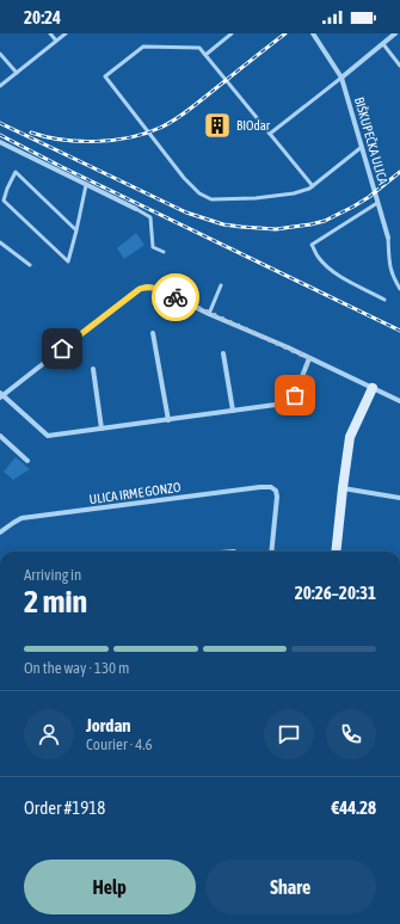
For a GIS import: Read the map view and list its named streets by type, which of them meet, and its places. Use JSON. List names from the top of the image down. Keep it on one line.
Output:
{"streets":{"street":["BIŠKUPEČKA ULICA","ULICA IRME GONZO"]},"places":{"building":["BIOdar"]},"page":{"status":"20:24","heading":["2 min","Arriving in","20:26–20:31"],"panel":["Jordan","Courier · 4.6","Order #1918","€44.28"],"bar":"On the way · 130 m","buttons":["Help","Share"]}}
